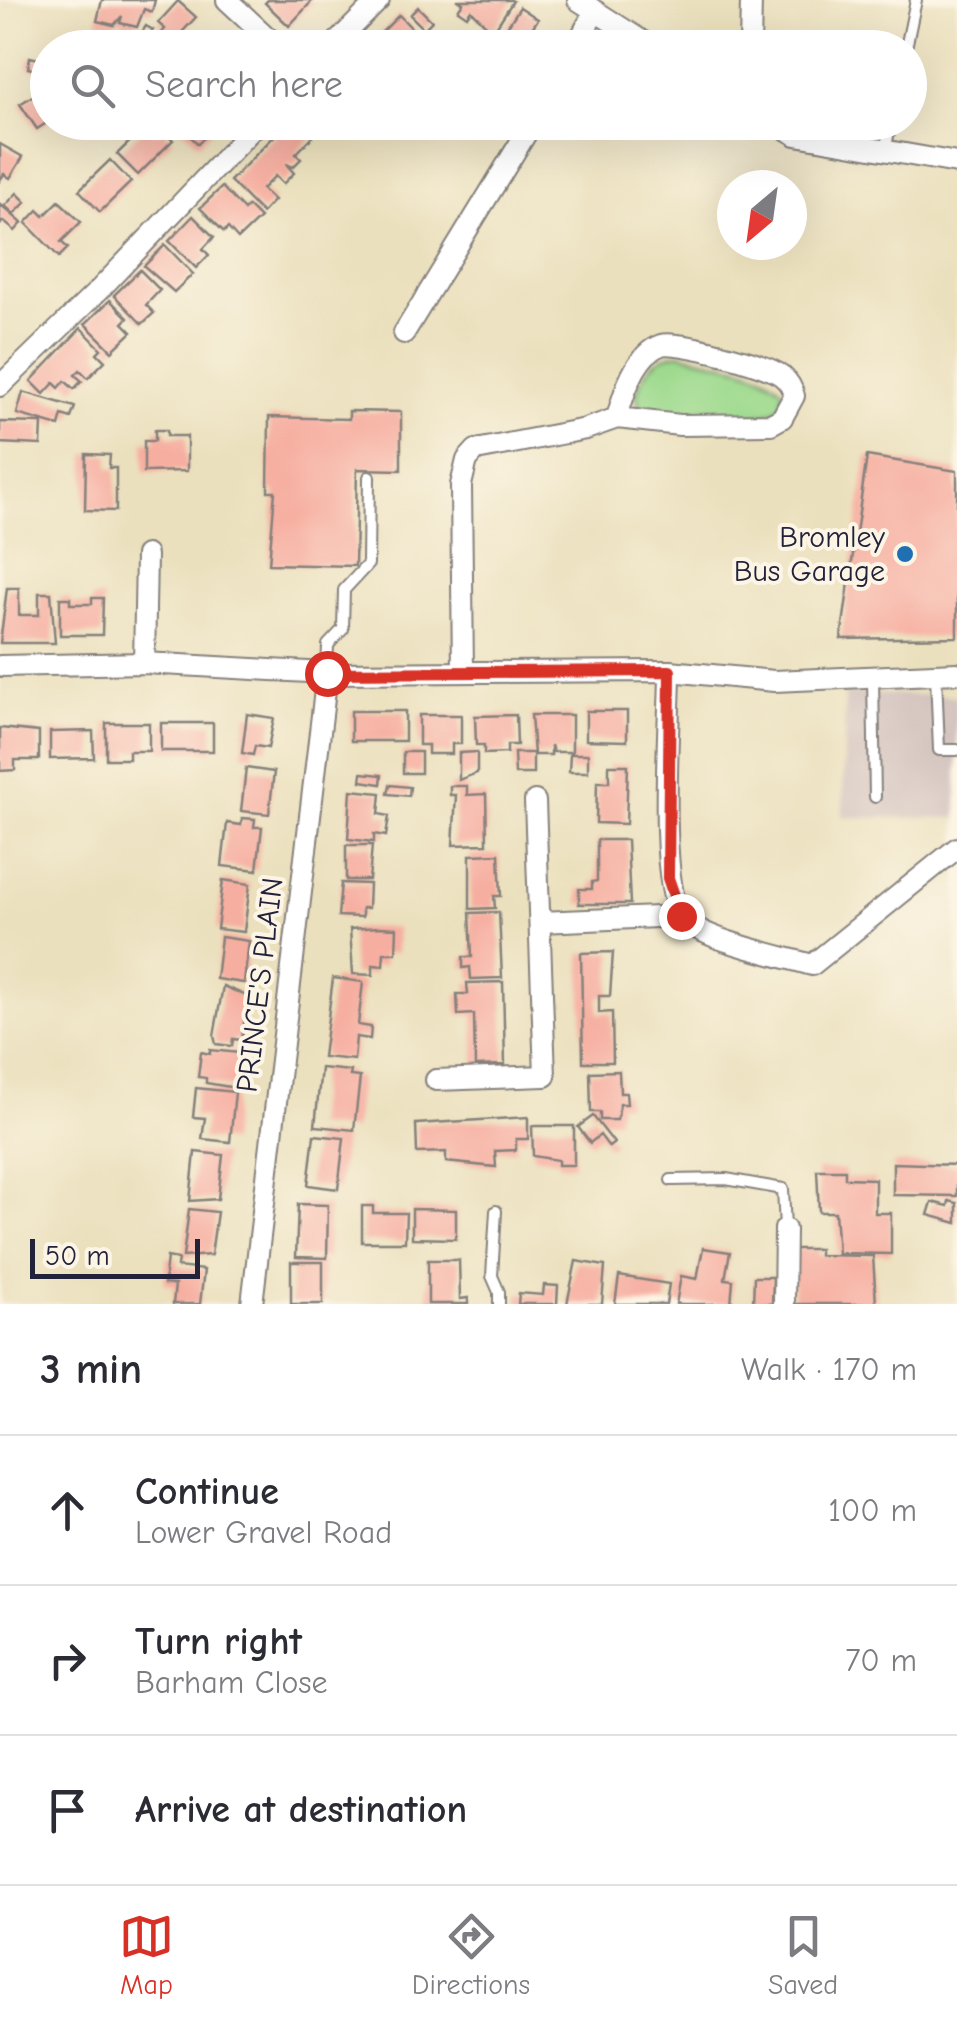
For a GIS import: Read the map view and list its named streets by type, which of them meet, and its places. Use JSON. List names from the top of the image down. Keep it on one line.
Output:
{"streets":{"street":["PRINCE'S PLAIN"]},"places":["Bromley Bus Garage"],"scale_bar":"50 m","north":"bottom left","page":{"search":"Search here","scale":"50 m","heading":["3 min","Walk · 170 m"],"list":[["Continue","Lower Gravel Road","100 m"],["Turn right","Barham Close","70 m"],"Arrive at destination"],"nav":["Map","Directions","Saved"]}}
